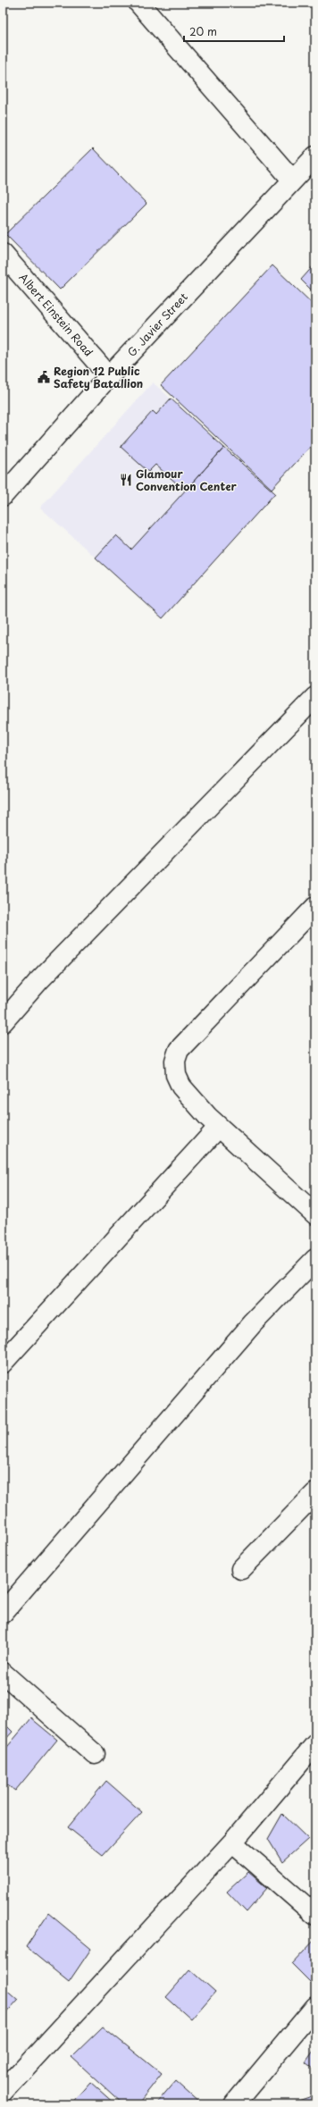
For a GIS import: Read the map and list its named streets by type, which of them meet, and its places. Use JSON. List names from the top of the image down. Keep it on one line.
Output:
{"streets":{"street":["Albert Einstein Road","G. Javier Street"]},"crossings":[["Albert Einstein Road","G. Javier Street"]],"places":{"public building":["Region 12 Public Safety Batallion"],"restaurant":["Glamour Convention Center"]},"scale_bar":"20 m"}
